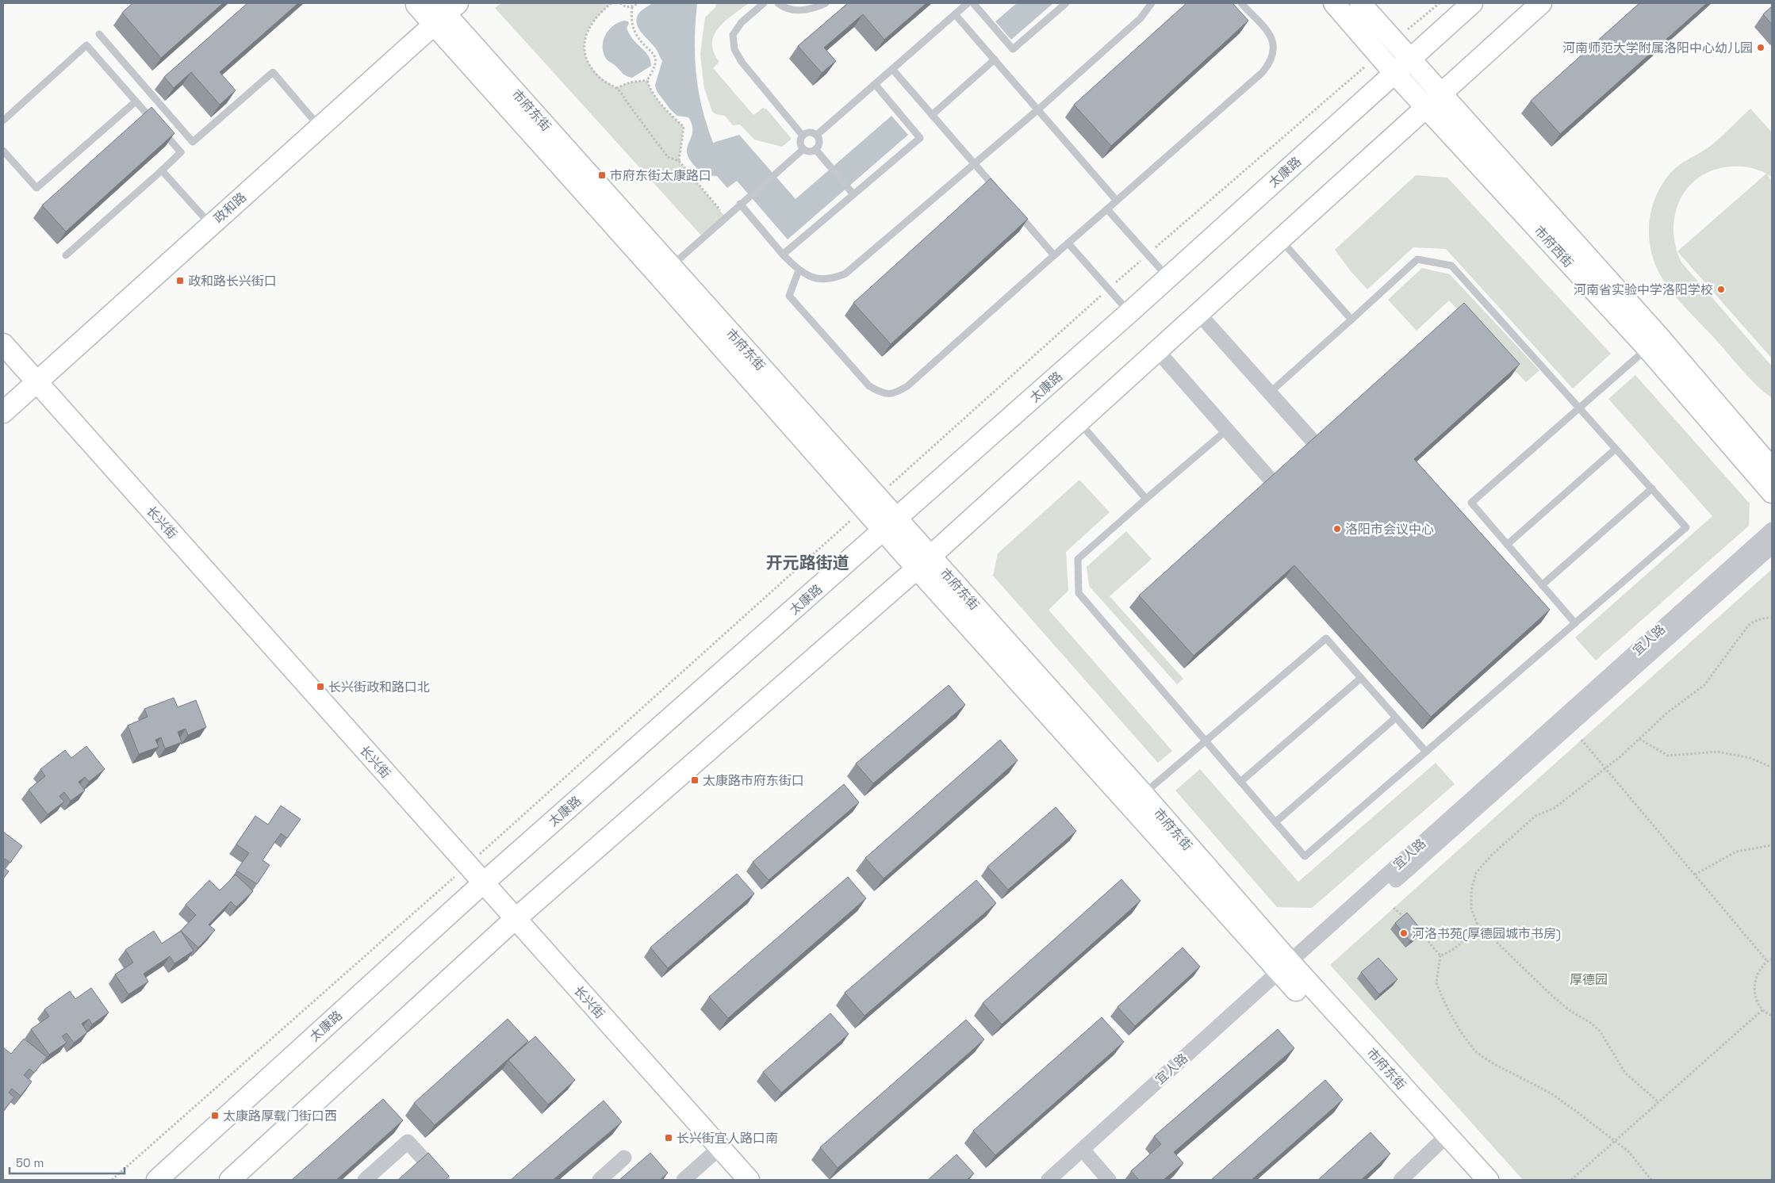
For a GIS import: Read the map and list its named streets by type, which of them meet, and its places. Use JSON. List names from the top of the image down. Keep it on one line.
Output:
{"streets":{"main road":["市府东街","太康路","政和路","市府西街","长兴街"],"street":["宜人路"]},"crossings":[["市府东街","太康路"],["市府东街","政和路"],["市府东街","宜人路"],["太康路","市府西街"],["太康路","长兴街"],["政和路","长兴街"]],"districts":["开元路街道"],"parks":["厚德园"],"places":{"other":["河南师范大学附属洛阳中心幼儿园","河南省实验中学洛阳学校","洛阳市会议中心","河洛书苑(厚德园城市书房)"],"transit":["市府东街太康路口","政和路长兴街口","长兴街政和路口北","太康路市府东街口","太康路厚载门街口西","长兴街宜人路口南"]},"scale_bar":"50 m"}
